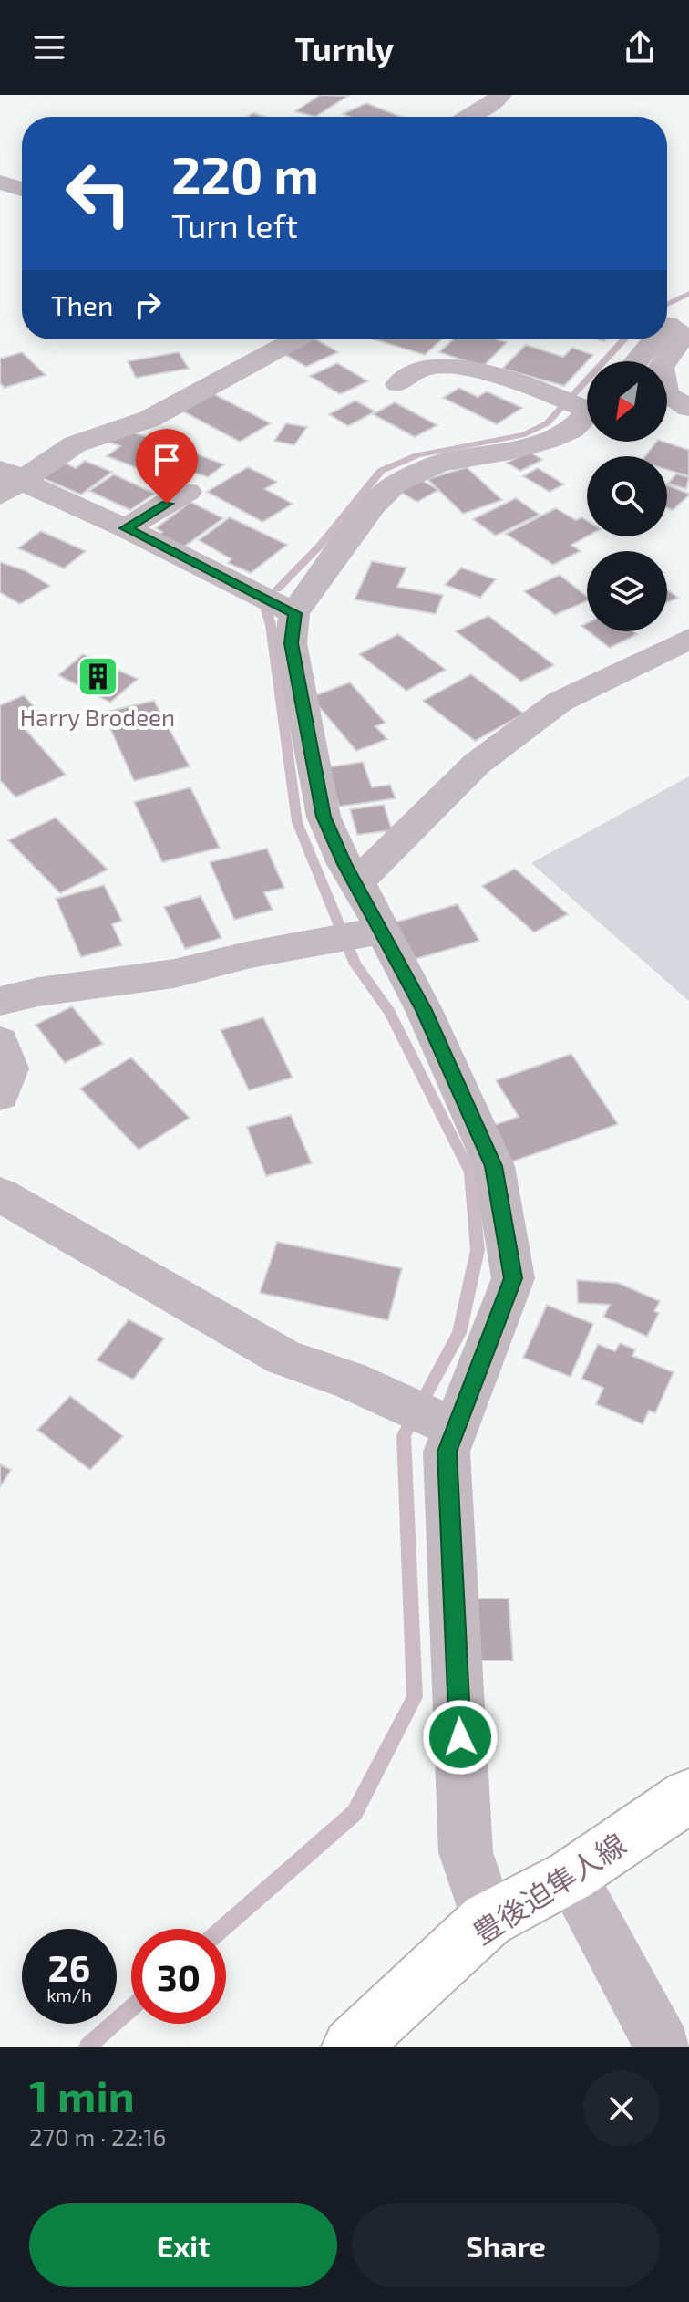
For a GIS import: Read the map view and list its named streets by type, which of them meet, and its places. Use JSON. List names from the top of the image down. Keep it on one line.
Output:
{"streets":{"main road":["豊後迫隼人線"]},"places":{"building":["Harry Brodeen"]},"north":"bottom left","page":{"header":"Turnly","turn":["220 m","Turn left"],"then":"Then","speed":"26 km/h","limit":"30","heading":["1 min","270 m · 22:16"],"buttons":["Exit","Share"]}}
